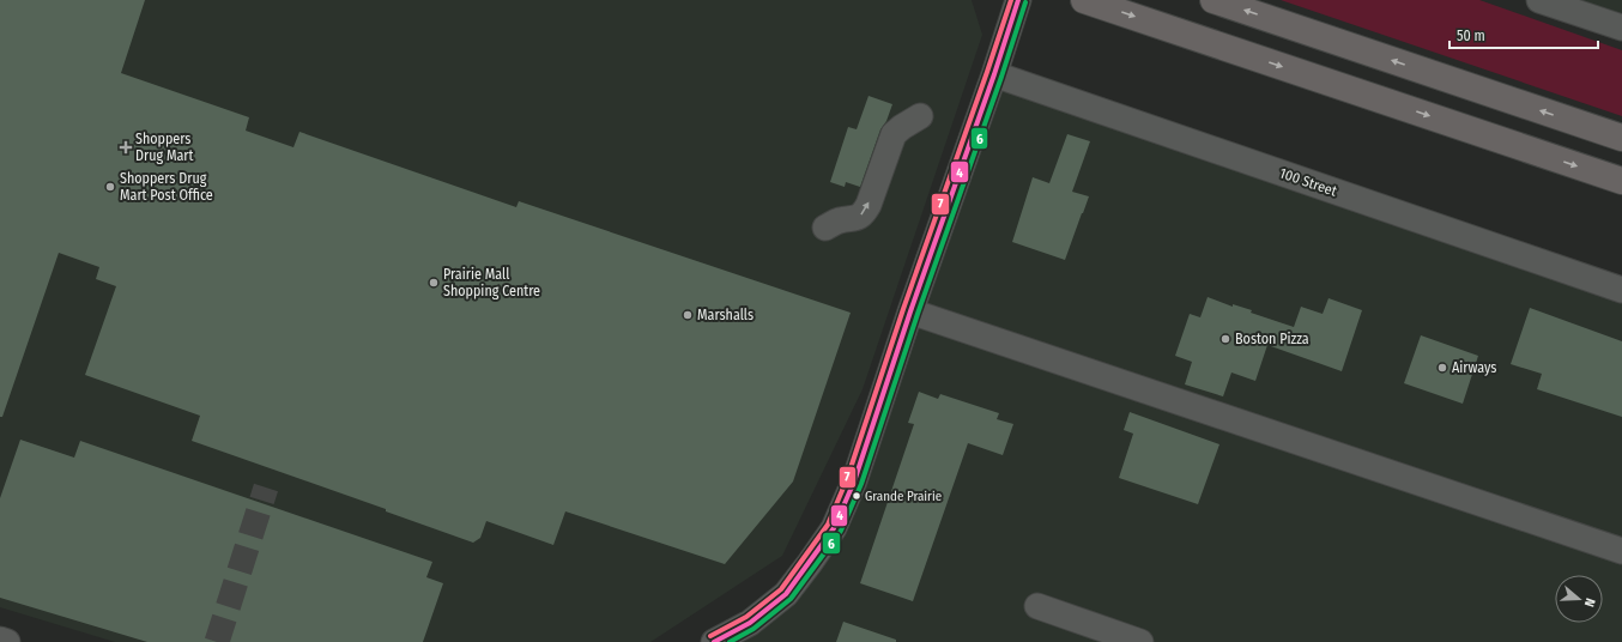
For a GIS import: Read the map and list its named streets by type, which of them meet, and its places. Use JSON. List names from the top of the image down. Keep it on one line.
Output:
{"streets":{"street":["100 Street"]},"places":{"health":["Shoppers Drug Mart"],"other":["Shoppers Drug Mart Post Office","Prairie Mall Shopping Centre","Marshalls","Boston Pizza","Airways","Grande Prairie"]},"lines":["transit line 4","transit line 7","transit line 6"],"scale_bar":"50 m","north":"right"}
